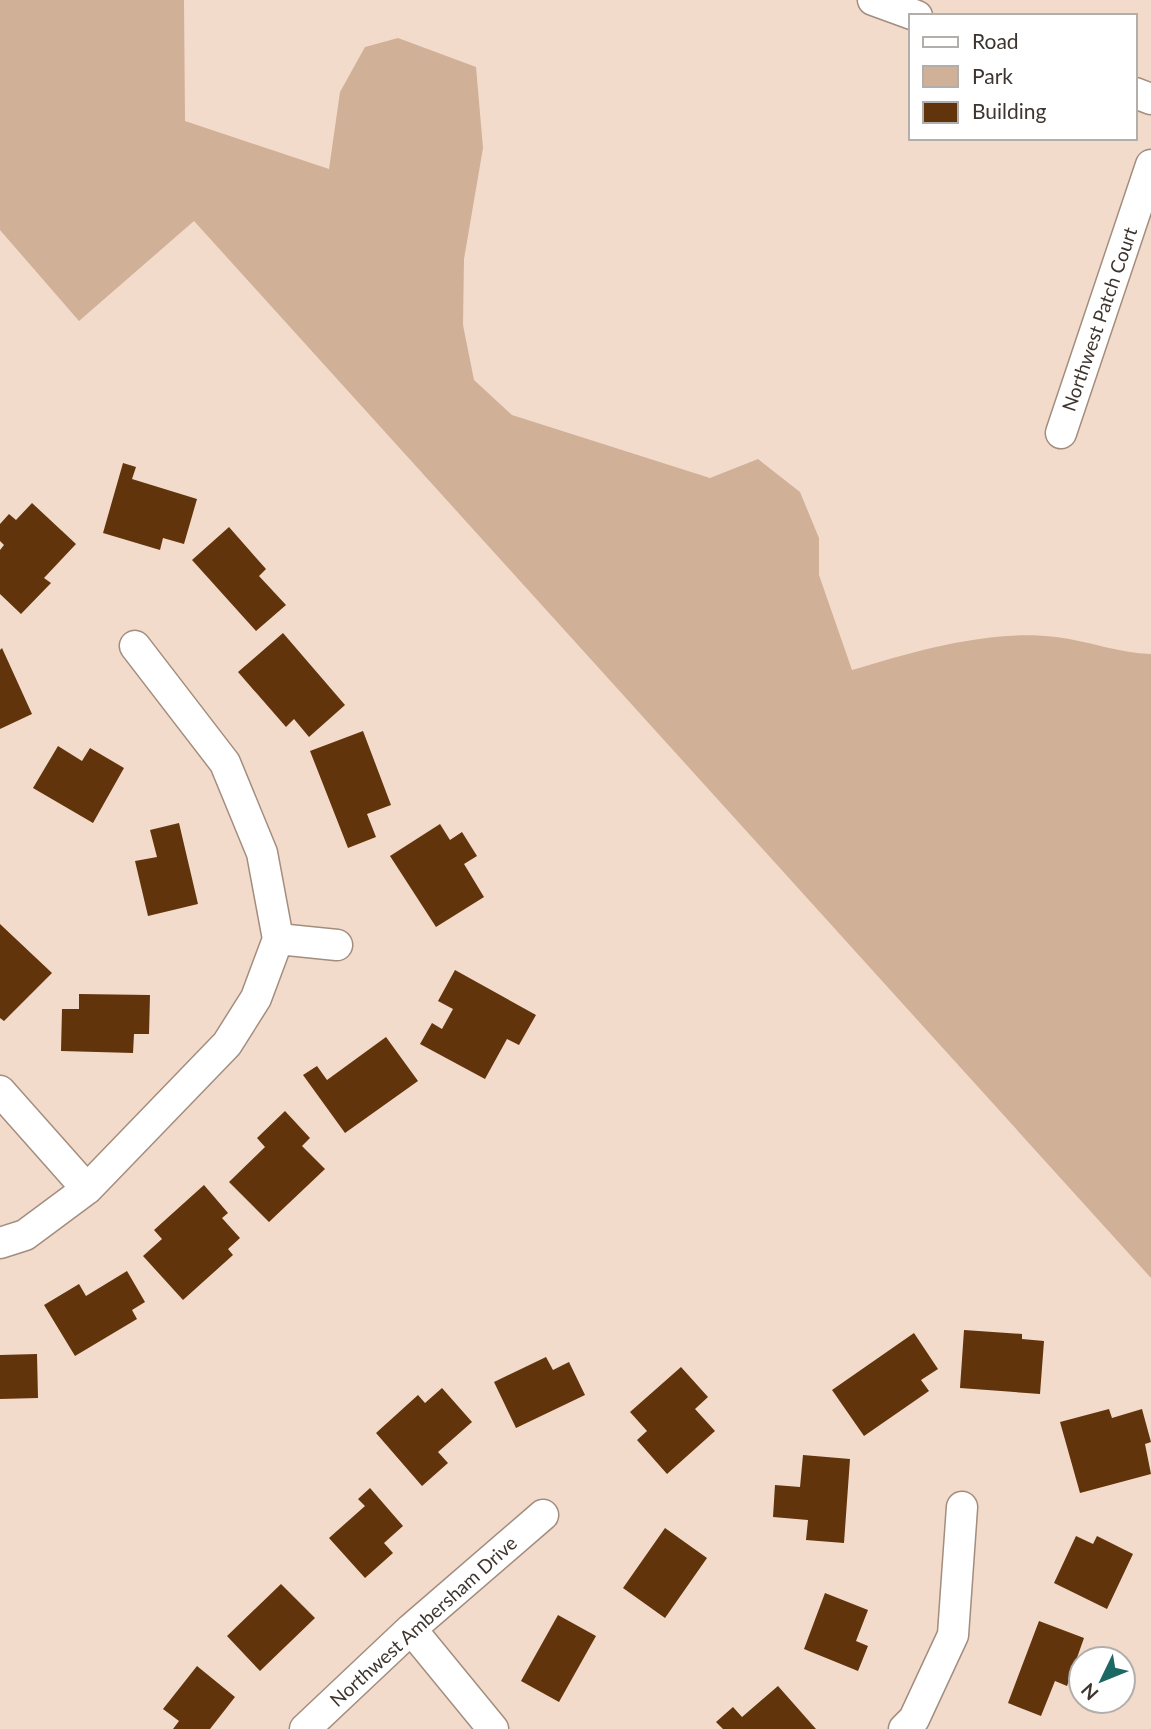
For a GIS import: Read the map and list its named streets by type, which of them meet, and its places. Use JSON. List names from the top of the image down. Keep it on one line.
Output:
{"streets":{"street":["Northwest Patch Court","Northwest Ambersham Drive"]},"legend":["Road","Park","Building"],"north":"bottom left"}
